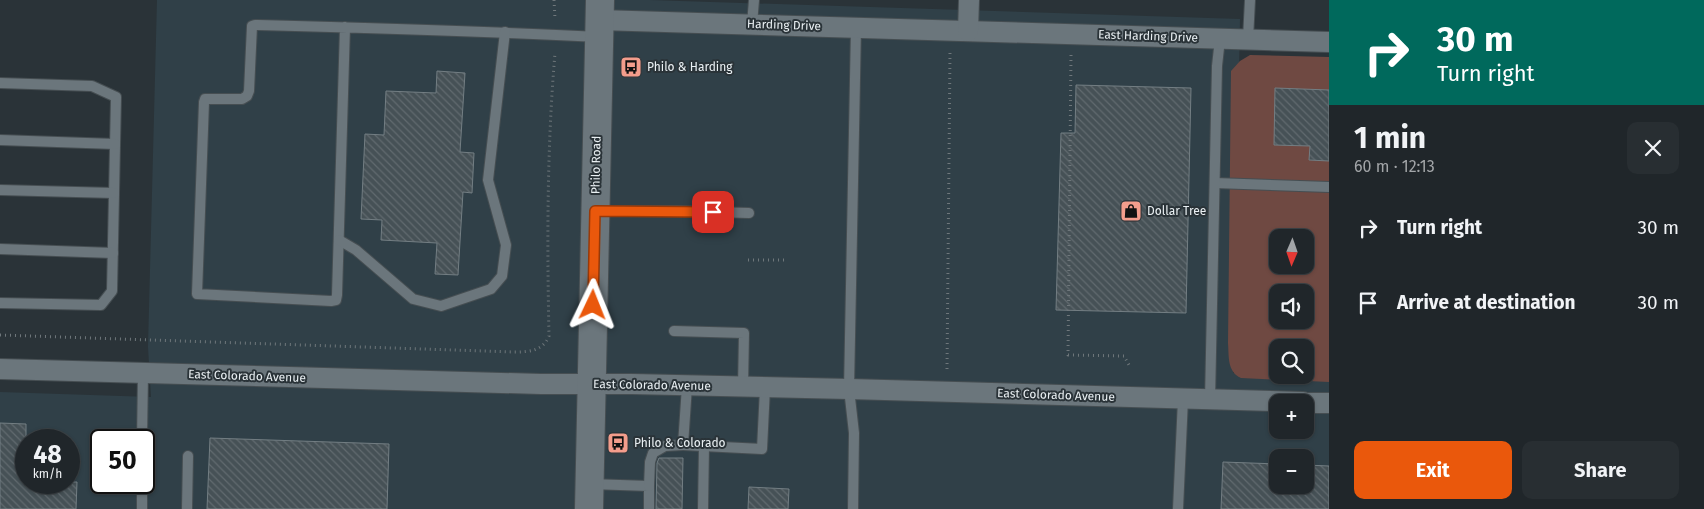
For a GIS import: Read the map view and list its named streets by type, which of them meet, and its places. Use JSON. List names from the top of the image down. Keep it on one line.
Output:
{"streets":{"main road":["Philo Road"],"street":["Harding Drive","East Harding Drive","East Colorado Avenue"]},"crossings":[["Harding Drive","East Harding Drive"],["Harding Drive","Philo Road"],["Philo Road","East Colorado Avenue"]],"places":{"bus stop":["Philo & Harding","Philo & Colorado"],"shop":["Dollar Tree"]},"north":"bottom","page":{"turn":["30 m","Turn right"],"heading":["1 min","60 m · 12:13"],"list":[{"name":"Turn right","value":"30 m"},{"name":"Arrive at destination","value":"30 m"}],"map_buttons":["+","−"],"speed":"48 km/h","limit":"50","buttons":["Exit","Share"]}}
